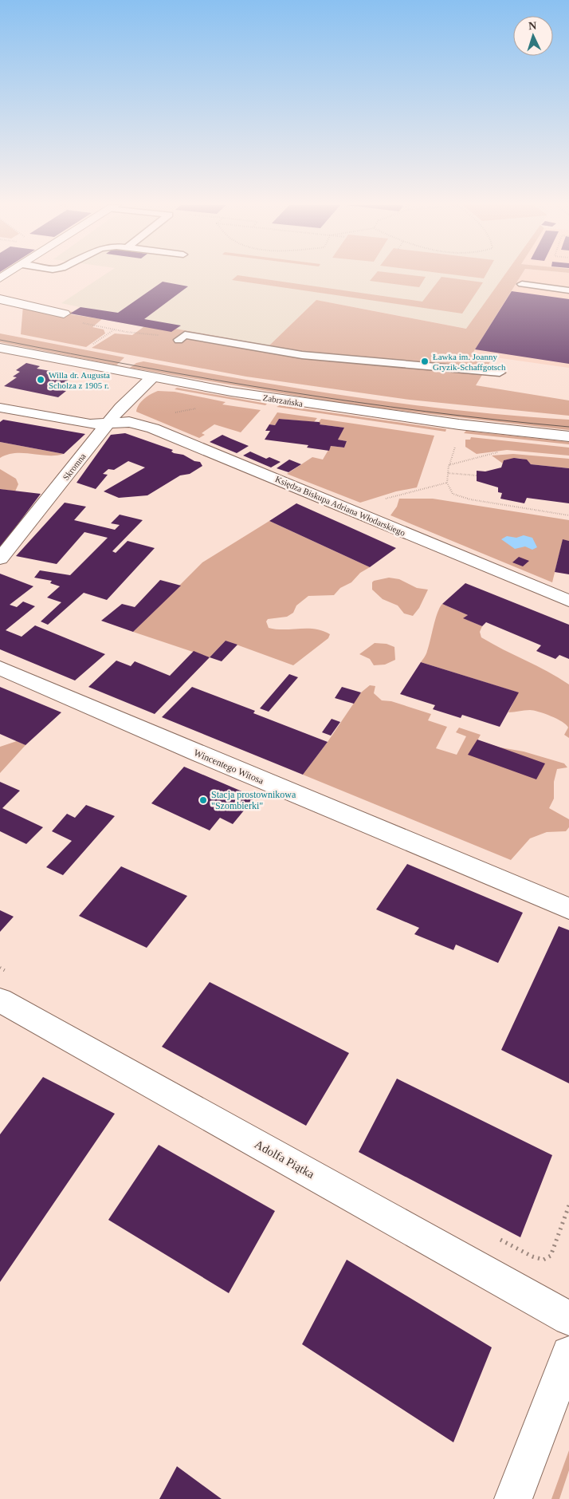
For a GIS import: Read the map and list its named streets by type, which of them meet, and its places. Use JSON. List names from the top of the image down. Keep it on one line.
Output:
{"streets":{"street":["Zabrzańska","Skromna","Księdza Biskupa Adriana Włodarskiego","Wincentego Witosa","Adolfa Piątka"]},"crossings":[["Zabrzańska","Skromna"],["Skromna","Księdza Biskupa Adriana Włodarskiego"]],"places":["Ławka im. Joanny Gryzik-Schaffgotsch","Willa dr. Augusta Scholza z 1905 r.","Stacja prostownikowa \"Szombierki\""],"north":"top"}
